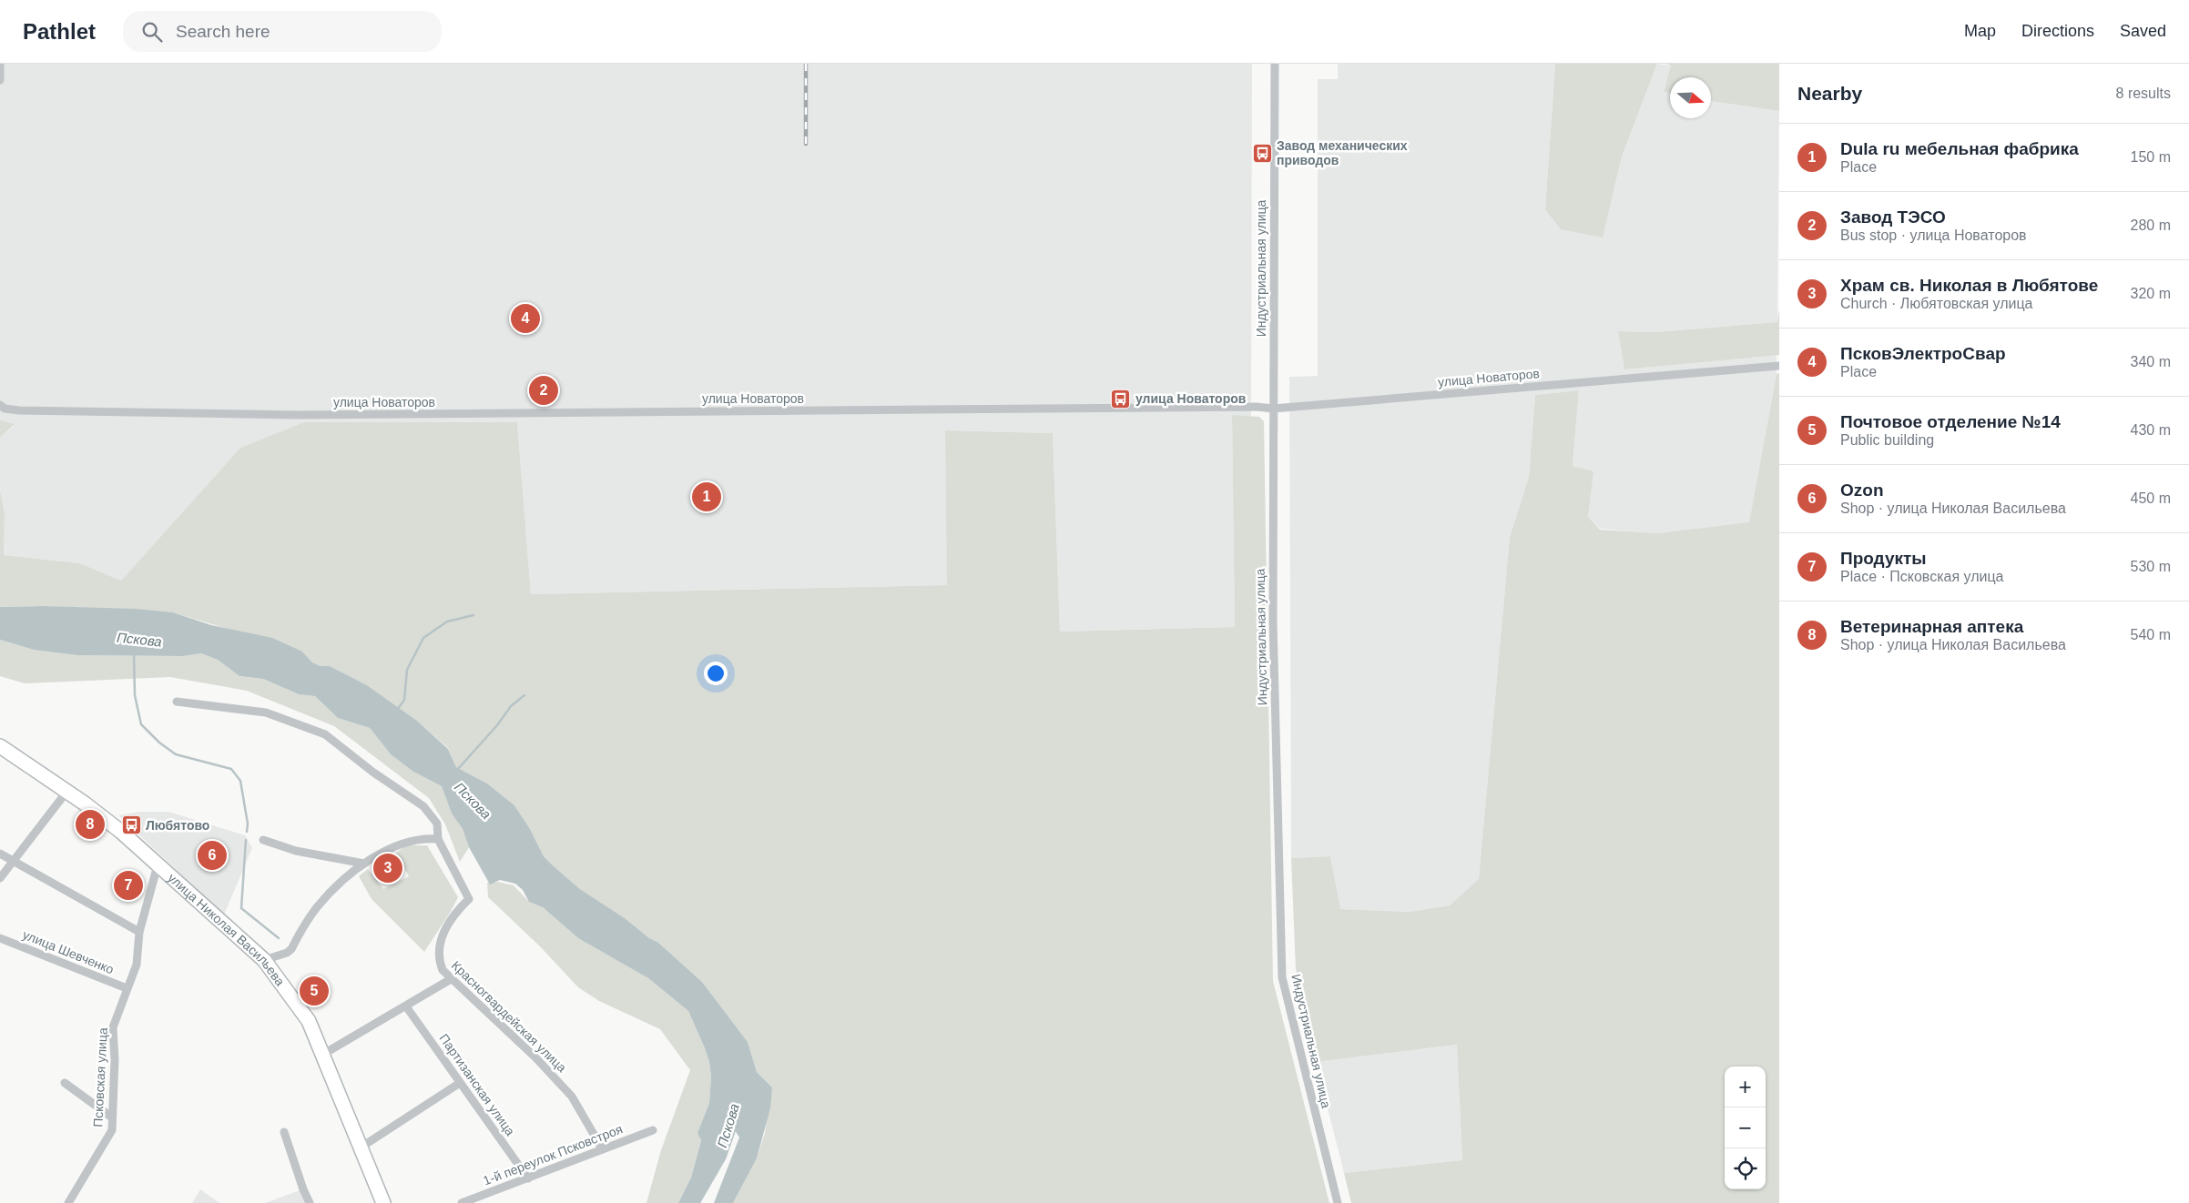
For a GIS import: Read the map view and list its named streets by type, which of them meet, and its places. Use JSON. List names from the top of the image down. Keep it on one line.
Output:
{"streets":{"main road":["улица Николая Васильева"],"street":["Индустриальная улица","улица Новаторов","улица Шевченко","Красногвардейская улица","Псковская улица","Партизанская улица","1-й переулок Псковстроя"]},"crossings":[["Индустриальная улица","улица Новаторов"],["улица Николая Васильева","Псковская улица"],["улица Шевченко","Псковская улица"],["Красногвардейская улица","1-й переулок Псковстроя"],["Партизанская улица","1-й переулок Псковстроя"]],"water":["Пскова"],"places":{"bus stop":["Завод механических приводов","улица Новаторов","Любятово"]},"north":"right","page":{"header":"Pathlet","search":"Search here","nav":["Map","Directions","Saved"],"heading":["Nearby","8 results"],"list":[{"mark":"1","name":"Dula ru мебельная фабрика","note":"Place","value":"150 m"},{"mark":"2","name":"Завод ТЭСО","note":"Bus stop · улица Новаторов","value":"280 m"},{"mark":"3","name":"Храм св. Николая в Любятове","note":"Church · Любятовская улица","value":"320 m"},{"mark":"4","name":"ПсковЭлектроСвар","note":"Place","value":"340 m"},{"mark":"5","name":"Почтовое отделение №14","note":"Public building","value":"430 m"},{"mark":"6","name":"Ozon","note":"Shop · улица Николая Васильева","value":"450 m"},{"mark":"7","name":"Продукты","note":"Place · Псковская улица","value":"530 m"},{"mark":"8","name":"Ветеринарная аптека","note":"Shop · улица Николая Васильева","value":"540 m"}],"pins":["4","2","1","8","6","3","7","5"],"map_buttons":["+","−"]}}
